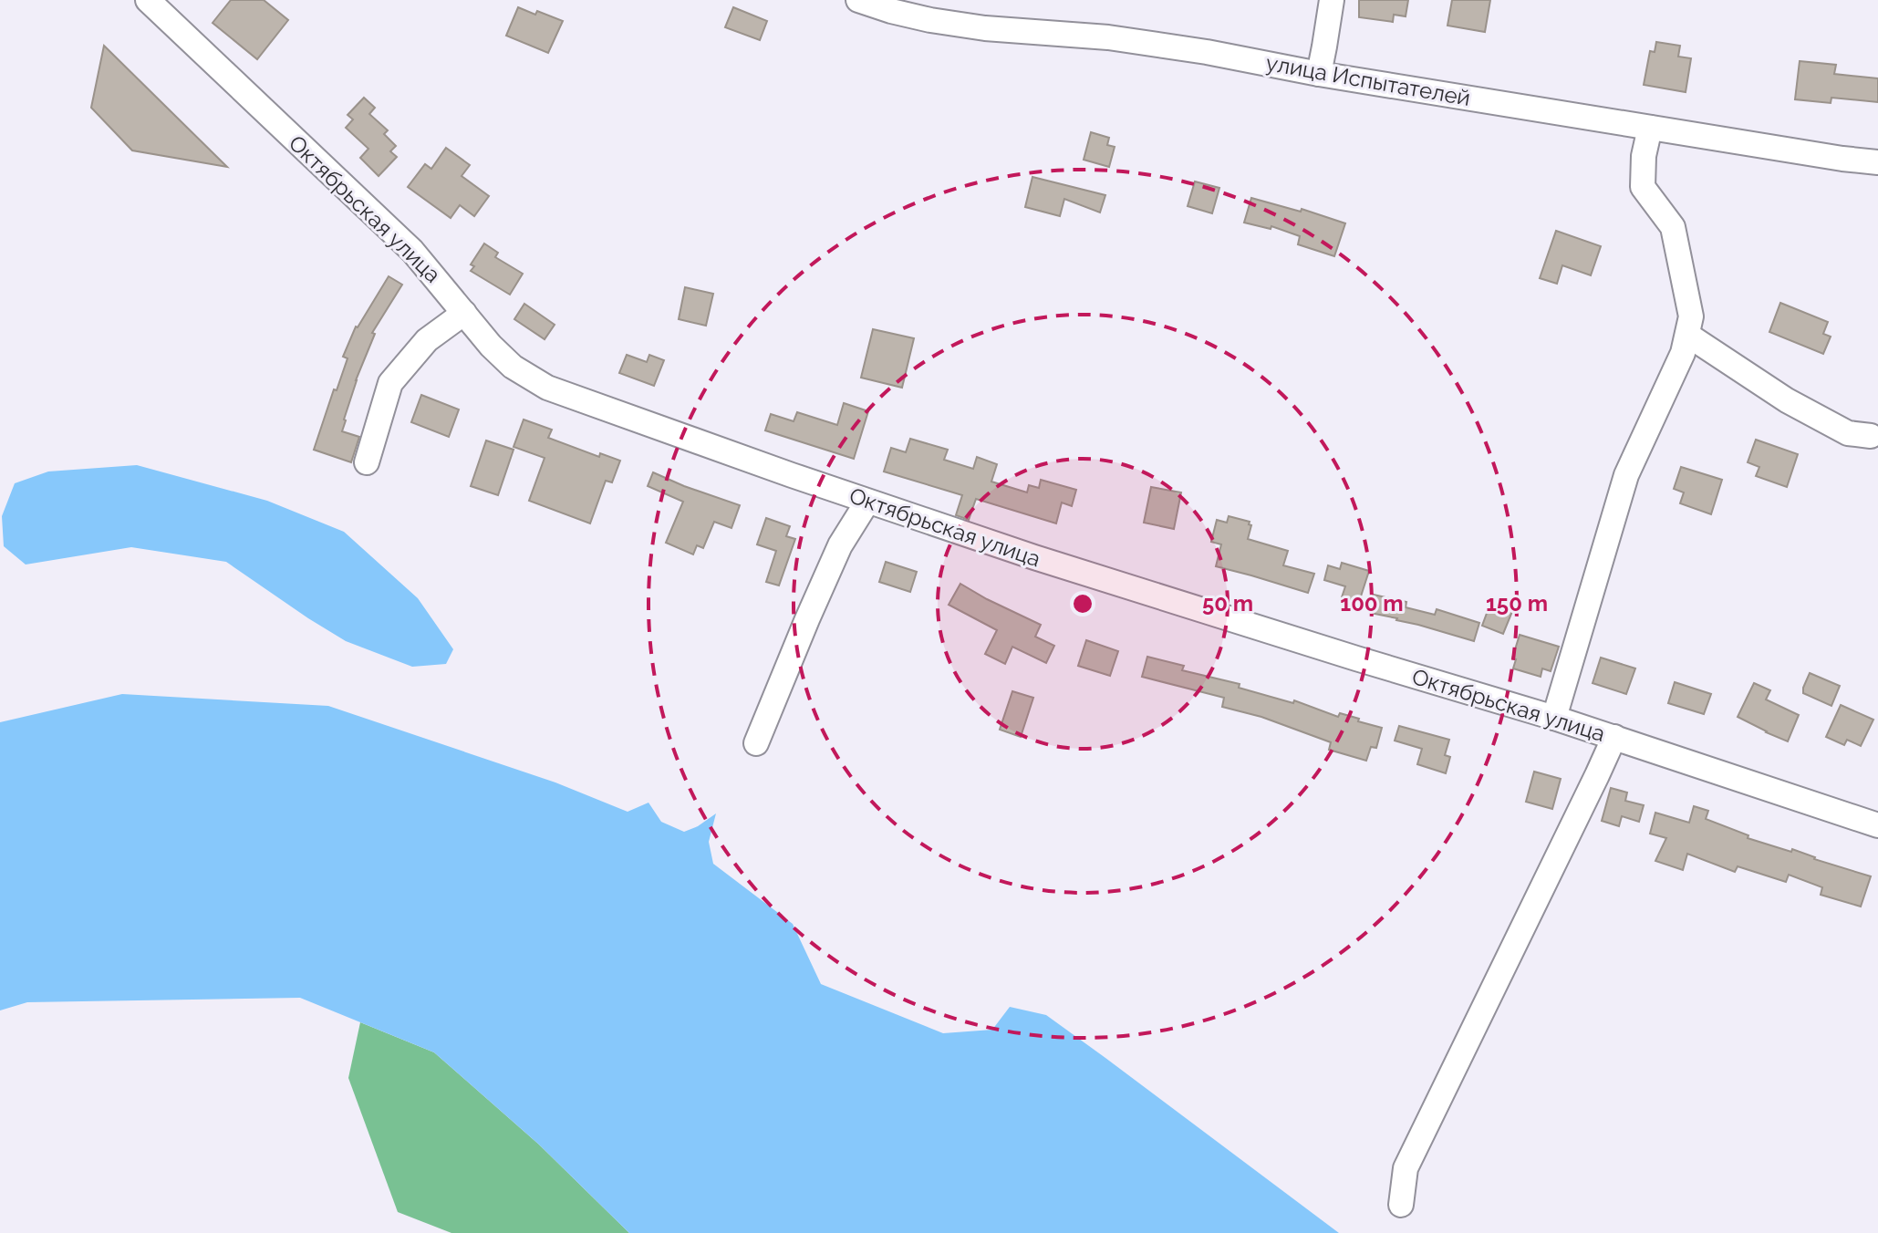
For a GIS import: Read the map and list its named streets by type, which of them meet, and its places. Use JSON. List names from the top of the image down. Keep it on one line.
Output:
{"streets":{"street":["улица Испытателей","Октябрьская улица"]},"rings":["50 m","100 m","150 m"]}
